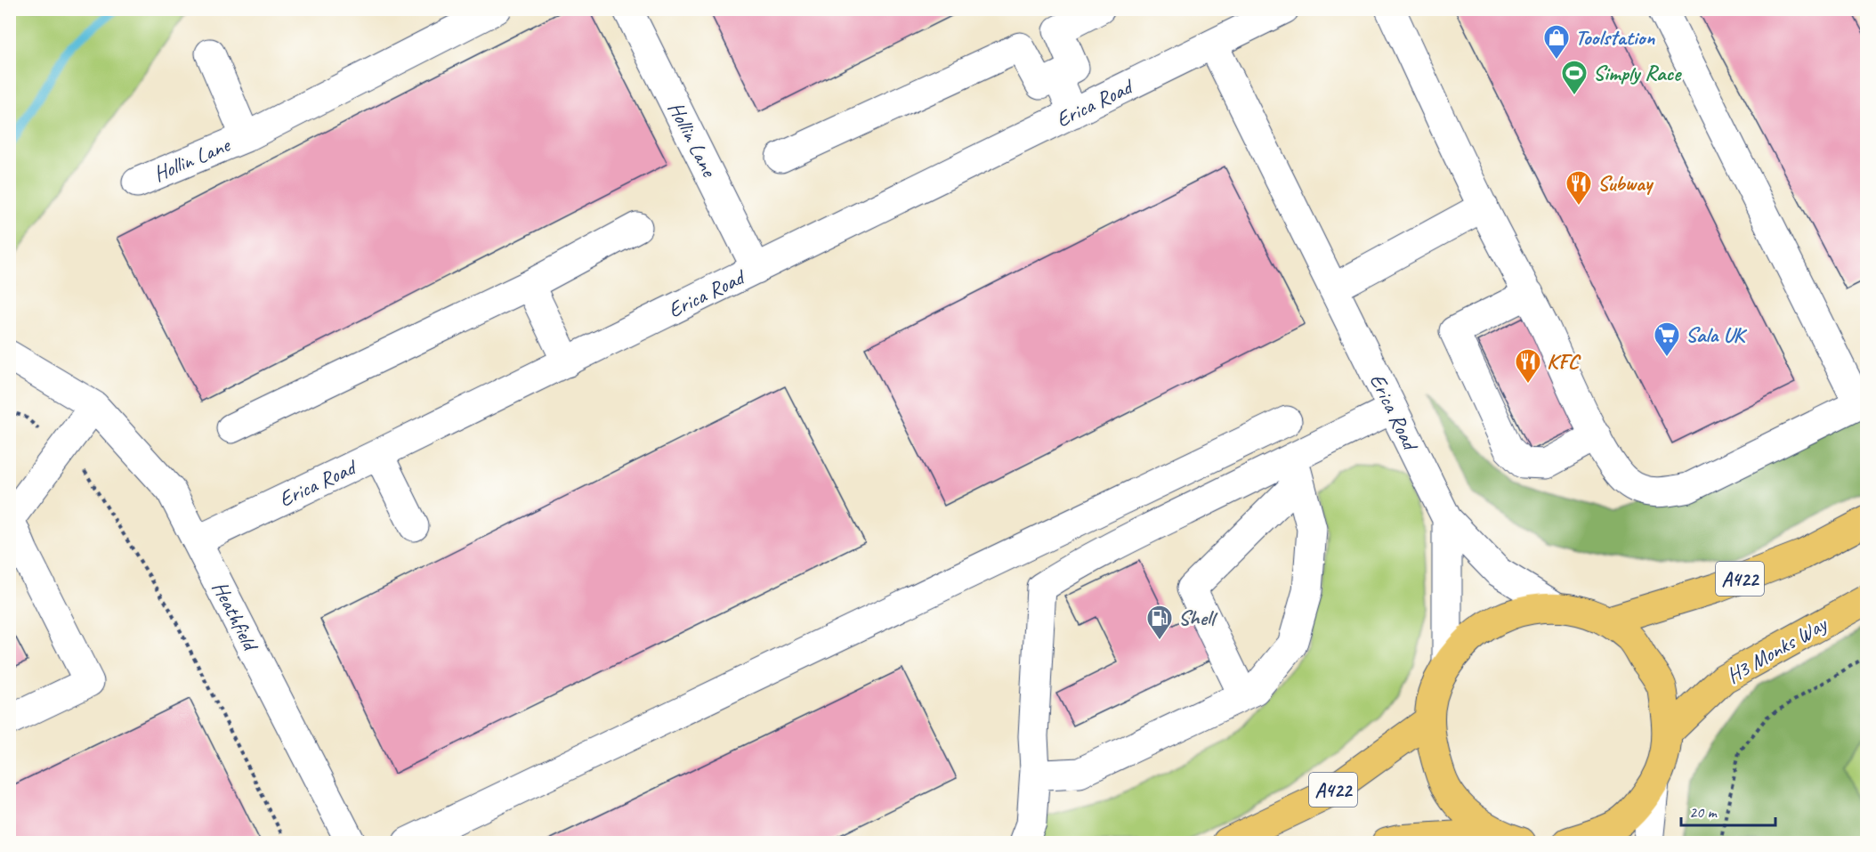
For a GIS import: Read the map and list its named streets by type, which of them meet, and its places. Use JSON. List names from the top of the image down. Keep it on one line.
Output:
{"streets":{"main road":["A422","H3 Monks Way"],"street":["Erica Road","Hollin Lane","Heathfield"]},"crossings":[["Erica Road","Hollin Lane"],["Erica Road","Heathfield"]],"places":{"shop":["Toolstation"],"sports":["Simply Race"],"restaurant":["Subway","KFC"],"supermarket":["Sala UK"],"fuel station":["Shell"]},"scale_bar":"20 m"}
